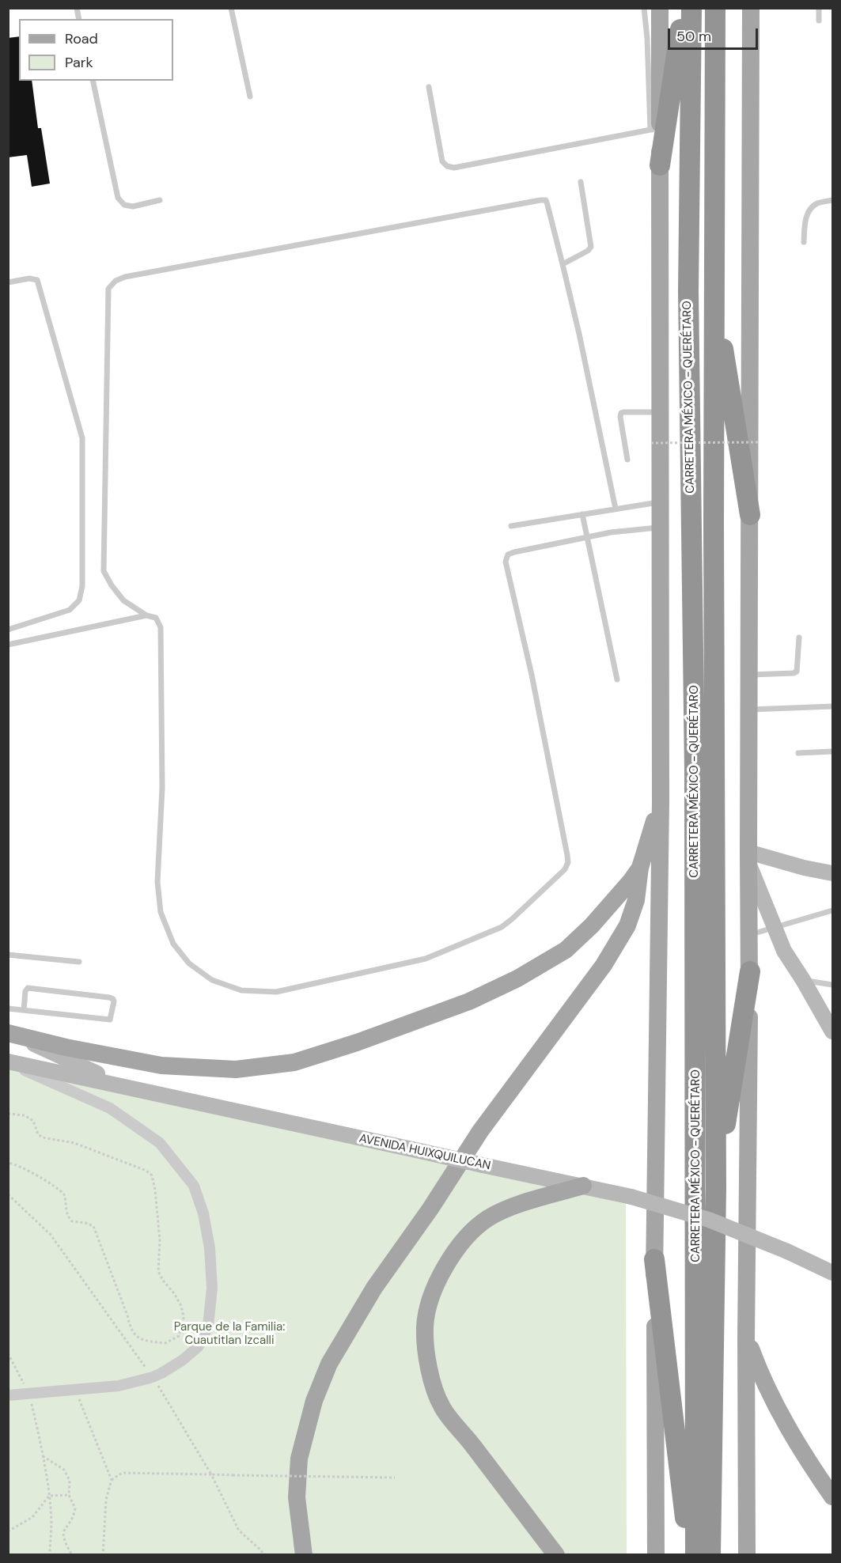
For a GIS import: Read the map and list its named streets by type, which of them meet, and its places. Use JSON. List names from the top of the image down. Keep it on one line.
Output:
{"streets":{"highway":["CARRETERA MÉXICO - QUERÉTARO"],"main road":["AVENIDA HUIXQUILUCAN"]},"parks":["Parque de la Familia: Cuautitlan Izcalli"],"legend":["Road","Park"],"scale_bar":"50 m"}
